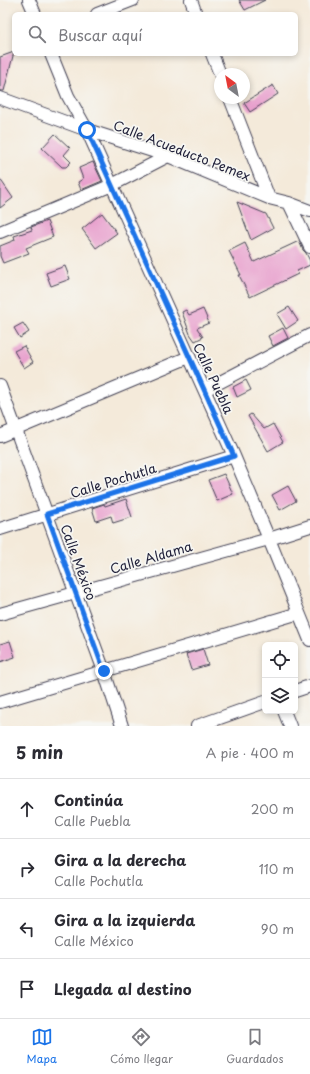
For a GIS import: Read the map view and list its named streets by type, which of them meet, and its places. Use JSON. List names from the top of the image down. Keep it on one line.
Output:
{"streets":{"street":["Calle Acueducto Pemex","Calle Puebla","Calle Pochutla","Calle Aldama","Calle México"]},"crossings":[["Calle Acueducto Pemex","Calle Puebla"],["Calle Puebla","Calle Pochutla"],["Calle Puebla","Calle Aldama"],["Calle Pochutla","Calle México"],["Calle Aldama","Calle México"]],"north":"top left","page":{"search":"Buscar aquí","heading":["5 min","A pie · 400 m"],"list":[["Continúa","Calle Puebla","200 m"],["Gira a la derecha","Calle Pochutla","110 m"],["Gira a la izquierda","Calle México","90 m"],"Llegada al destino"],"nav":["Mapa","Cómo llegar","Guardados"]}}
